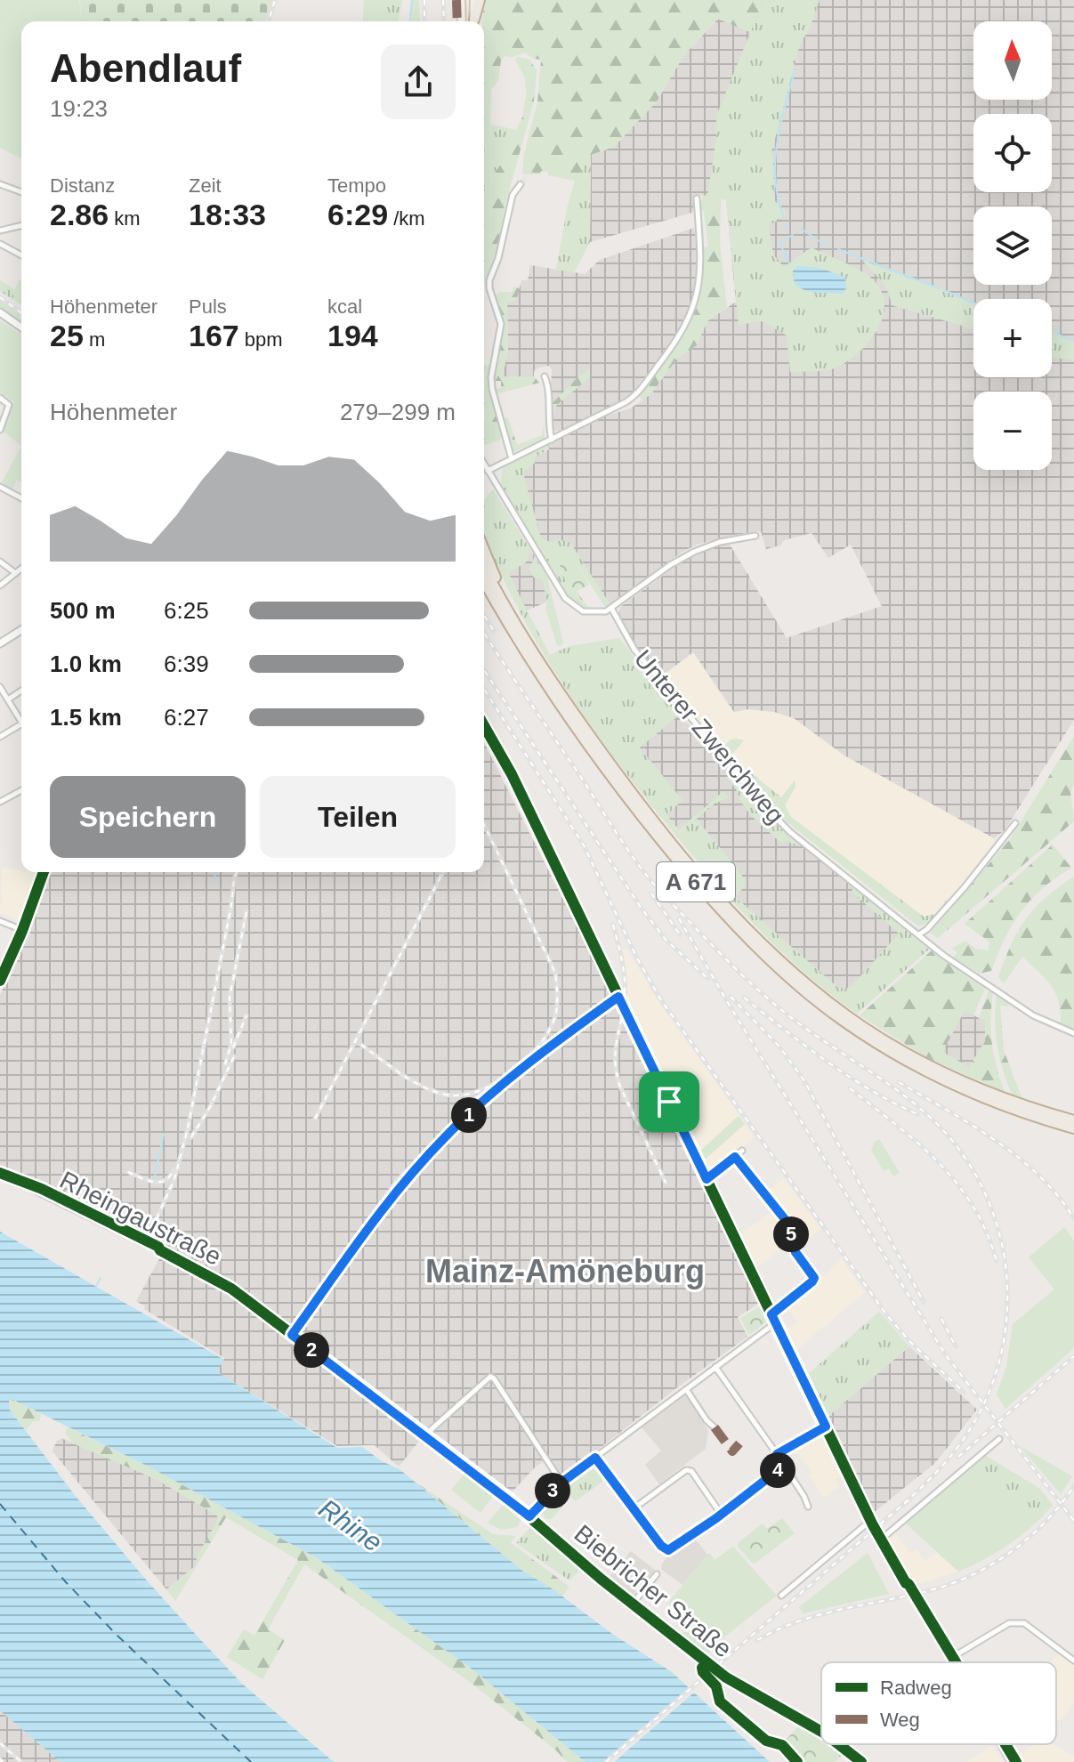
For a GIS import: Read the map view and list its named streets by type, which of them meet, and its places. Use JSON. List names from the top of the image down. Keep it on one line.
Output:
{"streets":{"highway":["A 671"],"street":["Unterer Zwerchweg","Rheingaustraße","Biebricher Straße"]},"crossings":[["Rheingaustraße","Biebricher Straße"]],"districts":["Mainz-Amöneburg"],"water":["Rhine"],"legend":["Radweg","Weg"],"north":"top","page":{"map_buttons":["+","−"],"heading":["Abendlauf","19:23"],"stats":[["Distanz","2.86 km"],["Zeit","18:33"],["Tempo","6:29 /km"],["Höhenmeter","25 m"],["Puls","167 bpm"],["kcal","194"]],"chart":["Höhenmeter","279–299 m"],"list":[{"name":"500 m","note":"6:25"},{"name":"1.0 km","note":"6:39"},{"name":"1.5 km","note":"6:27"}],"buttons":["Speichern","Teilen"],"pins":["1","5","2","4","3"]}}
